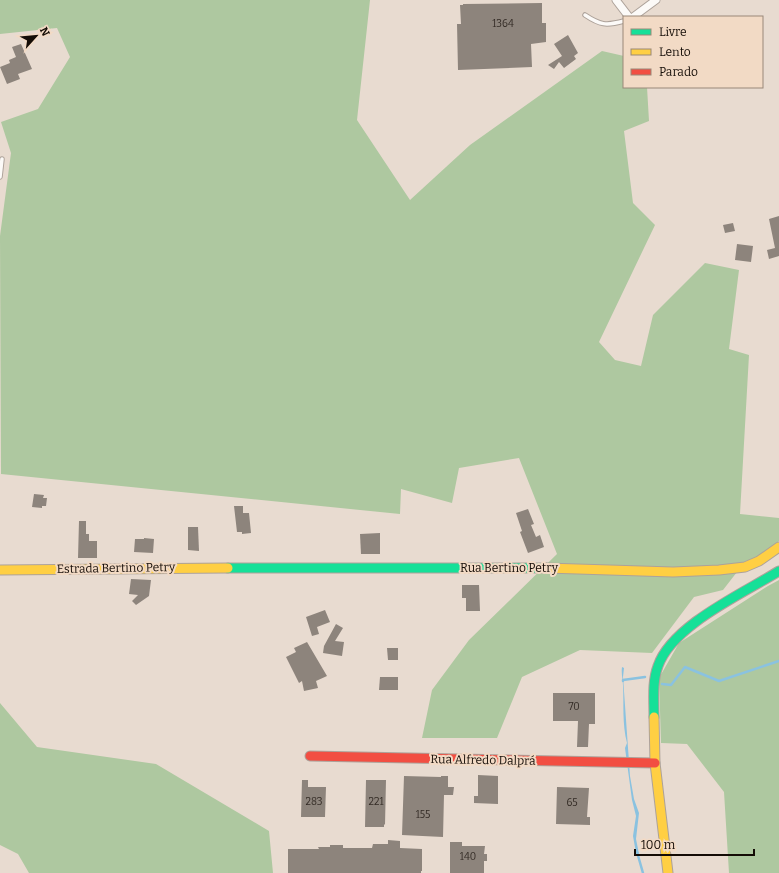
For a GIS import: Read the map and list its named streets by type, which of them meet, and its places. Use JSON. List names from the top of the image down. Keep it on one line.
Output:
{"streets":{"street":["Estrada Bertino Petry","Rua Bertino Petry","Rua Alfredo Dalprá"]},"crossings":[["Estrada Bertino Petry","Rua Bertino Petry"]],"house_numbers":["1364","70","283","221","65","155","140"],"legend":["Livre","Lento","Parado"],"scale_bar":"100 m","north":"top right"}
